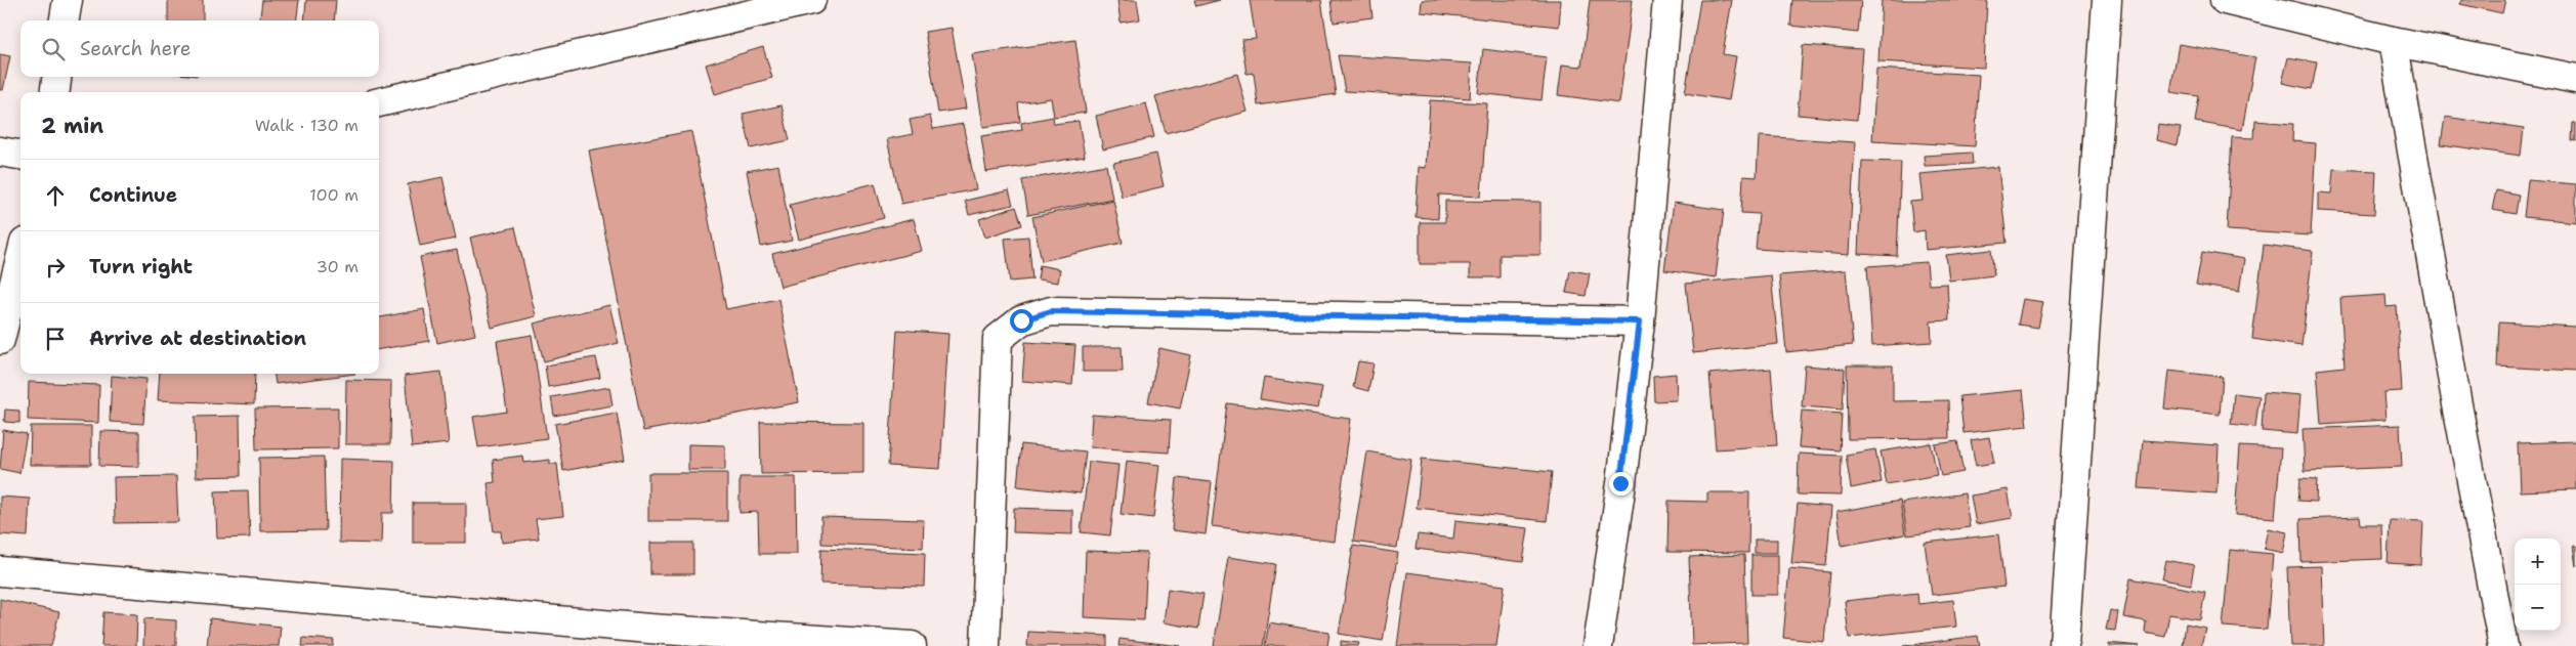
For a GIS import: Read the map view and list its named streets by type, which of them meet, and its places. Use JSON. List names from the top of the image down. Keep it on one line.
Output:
{"page":{"search":"Search here","heading":["2 min","Walk · 130 m"],"list":[["Continue","100 m"],["Turn right","30 m"],"Arrive at destination"],"map_buttons":["+","−"]}}
